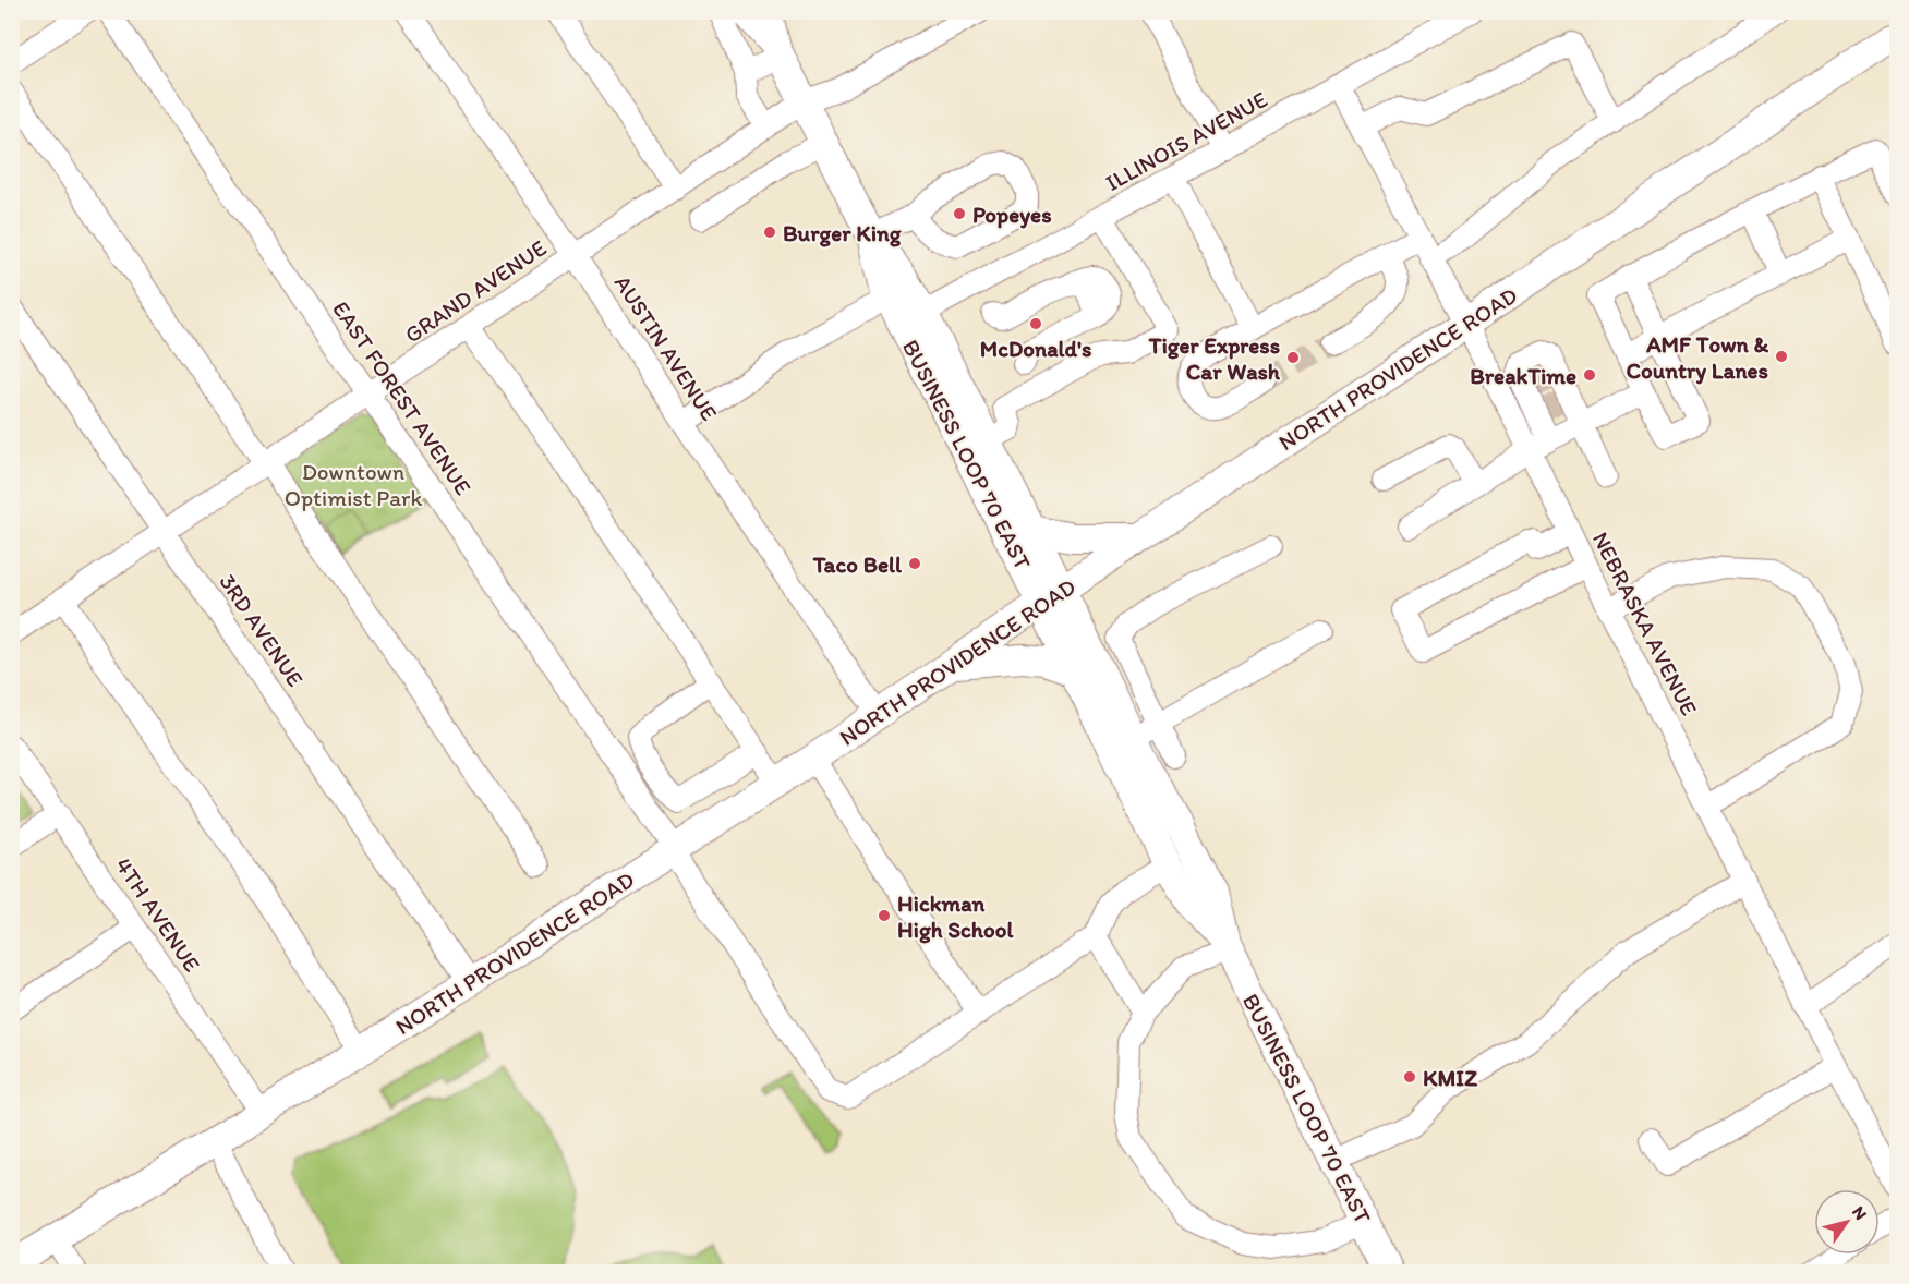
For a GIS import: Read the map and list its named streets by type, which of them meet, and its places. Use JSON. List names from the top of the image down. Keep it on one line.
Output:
{"streets":{"main road":["NORTH PROVIDENCE ROAD","BUSINESS LOOP 70 EAST"],"street":["ILLINOIS AVENUE","GRAND AVENUE","AUSTIN AVENUE","EAST FOREST AVENUE","NEBRASKA AVENUE","3RD AVENUE","4TH AVENUE"]},"crossings":[["ILLINOIS AVENUE","BUSINESS LOOP 70 EAST"],["ILLINOIS AVENUE","NEBRASKA AVENUE"],["GRAND AVENUE","AUSTIN AVENUE"],["GRAND AVENUE","EAST FOREST AVENUE"],["GRAND AVENUE","BUSINESS LOOP 70 EAST"],["GRAND AVENUE","3RD AVENUE"],["AUSTIN AVENUE","NORTH PROVIDENCE ROAD"],["NORTH PROVIDENCE ROAD","EAST FOREST AVENUE"],["NORTH PROVIDENCE ROAD","BUSINESS LOOP 70 EAST"],["NORTH PROVIDENCE ROAD","NEBRASKA AVENUE"],["NORTH PROVIDENCE ROAD","3RD AVENUE"],["NORTH PROVIDENCE ROAD","4TH AVENUE"]],"parks":["Downtown Optimist Park"],"places":["Popeyes","Burger King","McDonald's","AMF Town & Country Lanes","Tiger Express Car Wash","BreakTime","Taco Bell","Hickman High School","KMIZ"],"north":"top right"}
